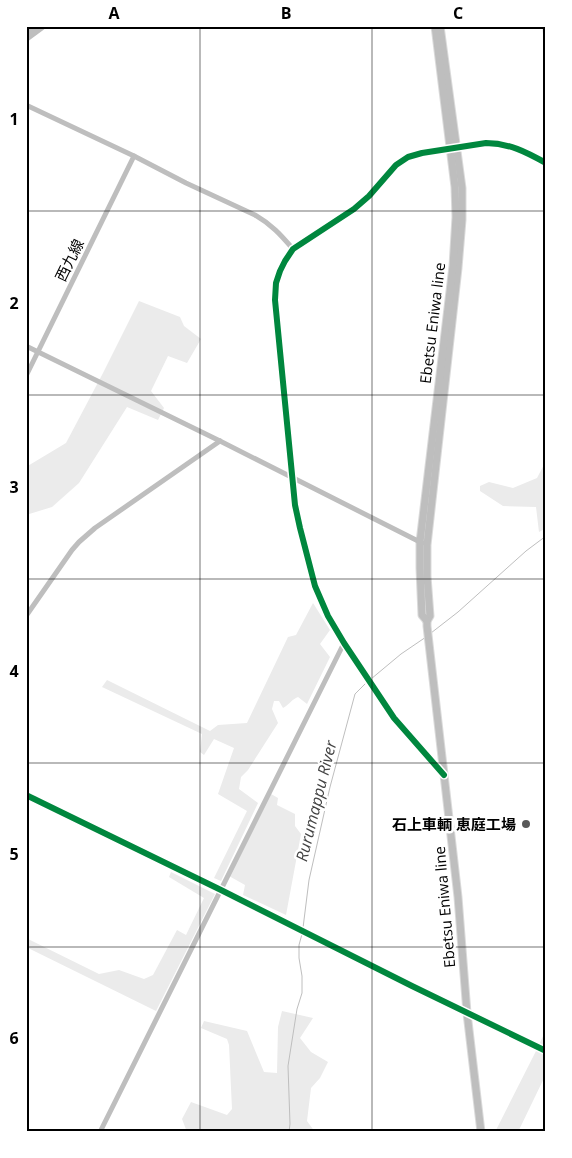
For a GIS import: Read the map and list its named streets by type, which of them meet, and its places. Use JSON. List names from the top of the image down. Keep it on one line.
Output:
{"streets":{"main road":["Ebetsu Eniwa line"],"street":["西九線"]},"water":["Rurumappu River"],"places":["石上車輌 恵庭工場"],"grid":{"columns":["A","B","C"],"rows":["1","2","3","4","5","6"]}}
